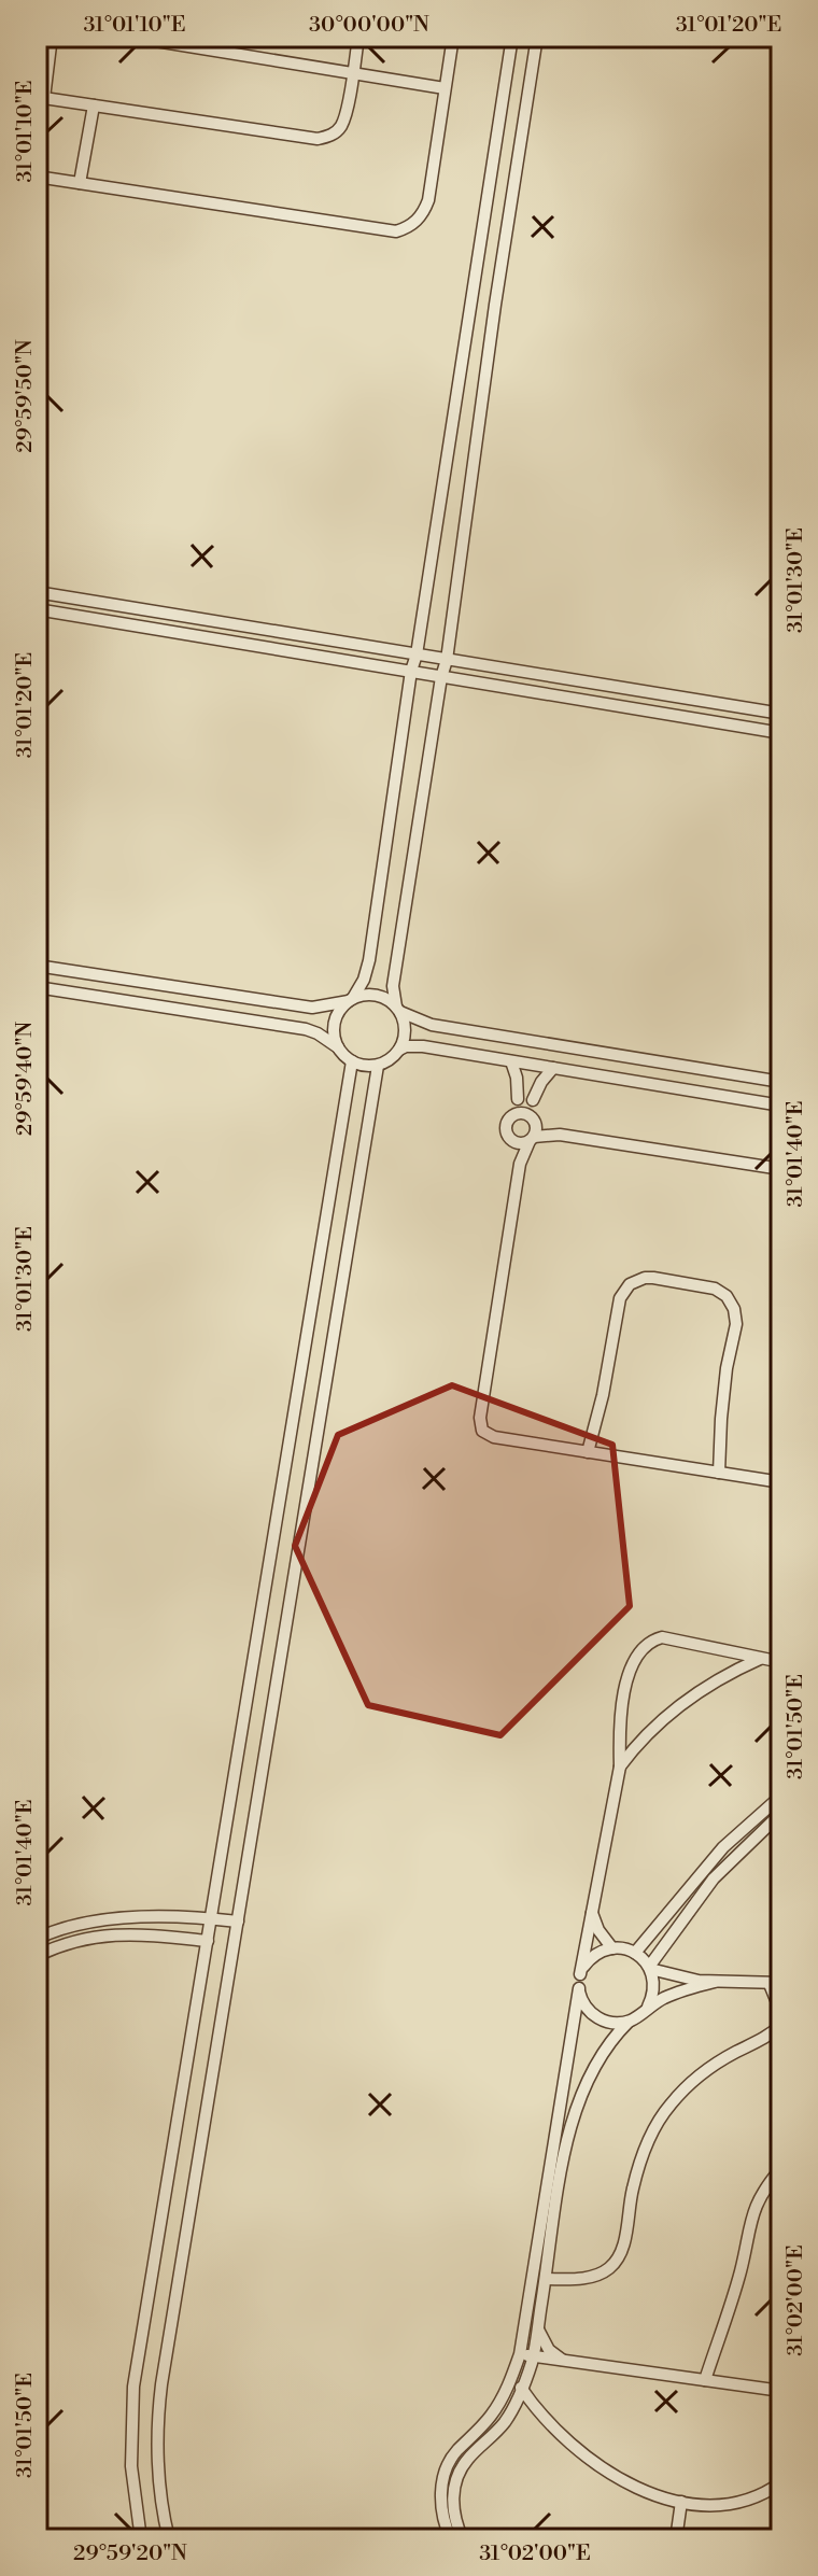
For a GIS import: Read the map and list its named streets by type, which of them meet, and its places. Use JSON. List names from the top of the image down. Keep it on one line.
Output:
{"coordinates":["31°01'10\"E","30°00'00\"N","31°01'20\"E","29°59'50\"N","31°01'30\"E","29°59'40\"N","31°01'40\"E","31°01'50\"E","31°02'00\"E","29°59'20\"N"]}
